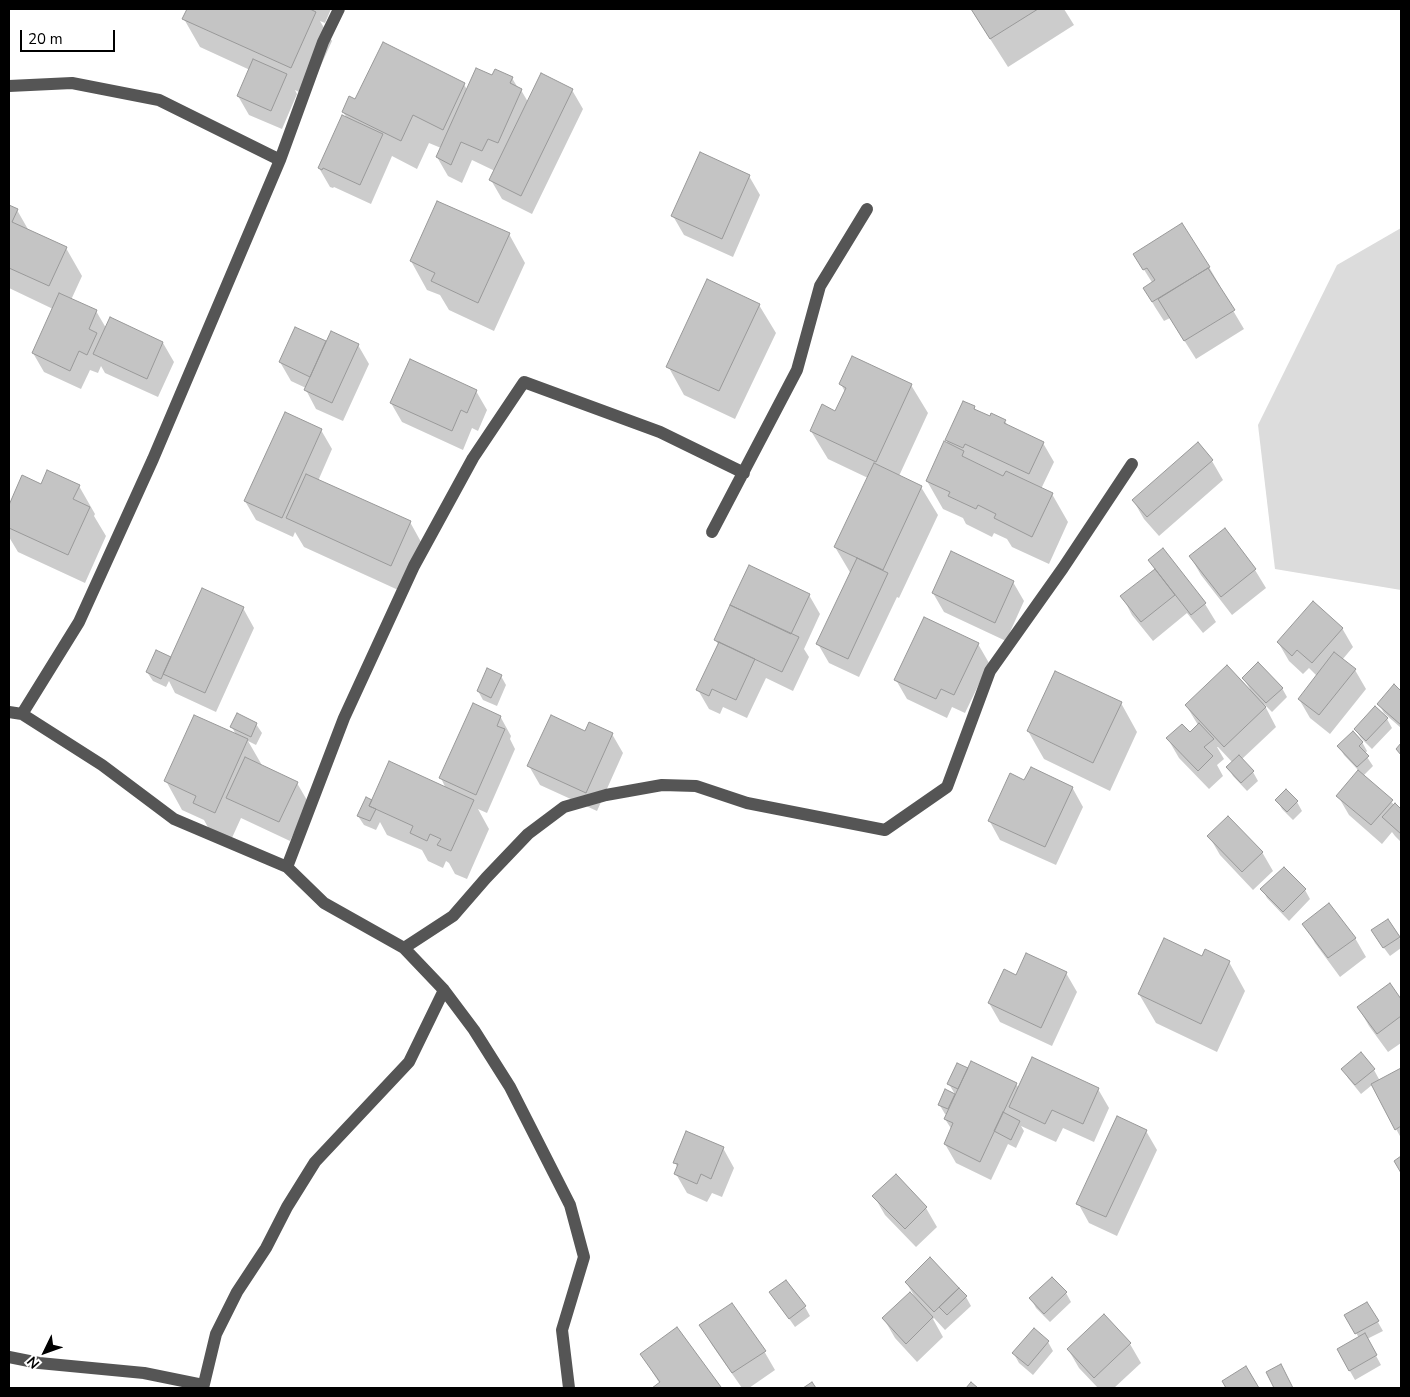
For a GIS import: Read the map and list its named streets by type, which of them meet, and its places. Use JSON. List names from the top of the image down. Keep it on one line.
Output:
{"scale_bar":"20 m","north":"bottom left"}
